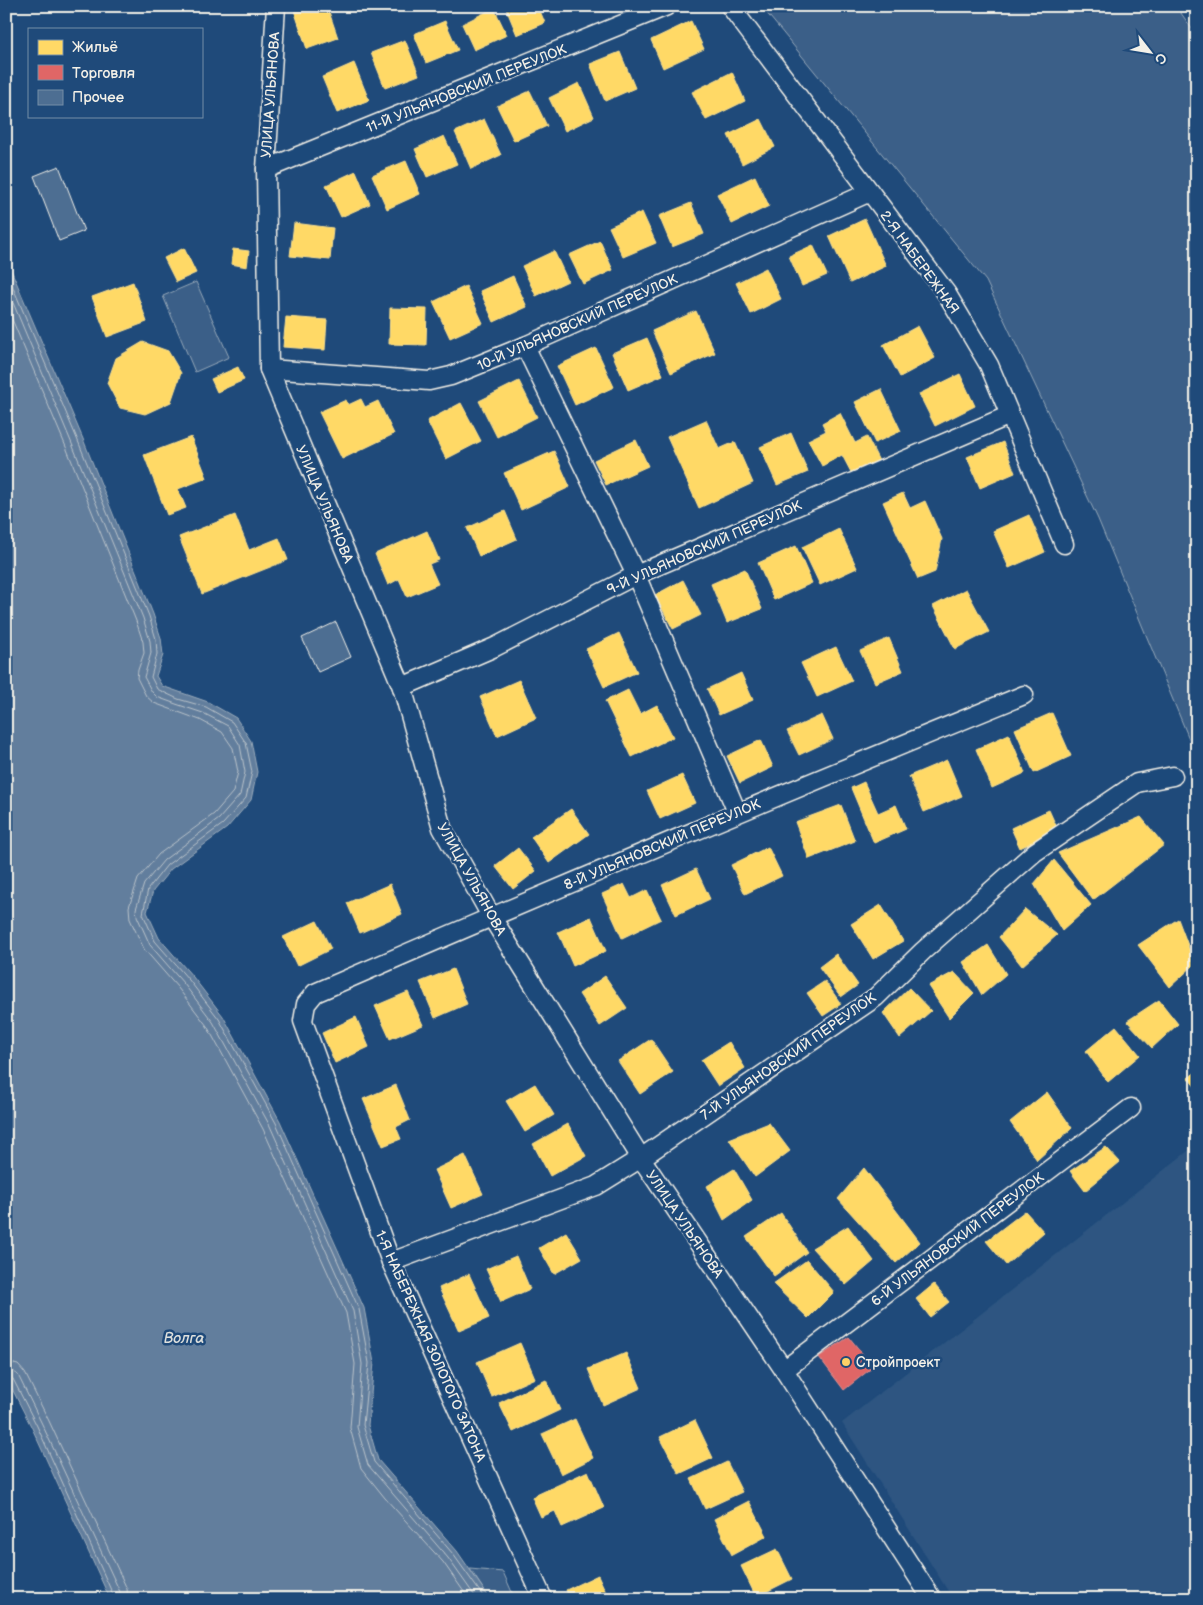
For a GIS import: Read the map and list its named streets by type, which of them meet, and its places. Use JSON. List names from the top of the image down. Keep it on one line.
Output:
{"streets":{"street":["11-Й УЛЬЯНОВСКИЙ ПЕРЕУЛОК","УЛИЦА УЛЬЯНОВА","2-Я НАБЕРЕЖНАЯ","10-Й УЛЬЯНОВСКИЙ ПЕРЕУЛОК","9-Й УЛЬЯНОВСКИЙ ПЕРЕУЛОК","8-Й УЛЬЯНОВСКИЙ ПЕРЕУЛОК","7-Й УЛЬЯНОВСКИЙ ПЕРЕУЛОК","6-Й УЛЬЯНОВСКИЙ ПЕРЕУЛОК","1-Я НАБЕРЕЖНАЯ ЗОЛОТОГО ЗАТОНА"]},"crossings":[["11-Й УЛЬЯНОВСКИЙ ПЕРЕУЛОК","УЛИЦА УЛЬЯНОВА"],["УЛИЦА УЛЬЯНОВА","10-Й УЛЬЯНОВСКИЙ ПЕРЕУЛОК"],["УЛИЦА УЛЬЯНОВА","9-Й УЛЬЯНОВСКИЙ ПЕРЕУЛОК"],["УЛИЦА УЛЬЯНОВА","8-Й УЛЬЯНОВСКИЙ ПЕРЕУЛОК"],["УЛИЦА УЛЬЯНОВА","7-Й УЛЬЯНОВСКИЙ ПЕРЕУЛОК"],["УЛИЦА УЛЬЯНОВА","6-Й УЛЬЯНОВСКИЙ ПЕРЕУЛОК"],["2-Я НАБЕРЕЖНАЯ","10-Й УЛЬЯНОВСКИЙ ПЕРЕУЛОК"],["2-Я НАБЕРЕЖНАЯ","9-Й УЛЬЯНОВСКИЙ ПЕРЕУЛОК"],["8-Й УЛЬЯНОВСКИЙ ПЕРЕУЛОК","1-Я НАБЕРЕЖНАЯ ЗОЛОТОГО ЗАТОНА"],["7-Й УЛЬЯНОВСКИЙ ПЕРЕУЛОК","1-Я НАБЕРЕЖНАЯ ЗОЛОТОГО ЗАТОНА"]],"water":["Волга"],"places":["Стройпроект"],"legend":["Жильё","Торговля","Прочее"],"north":"bottom right"}
